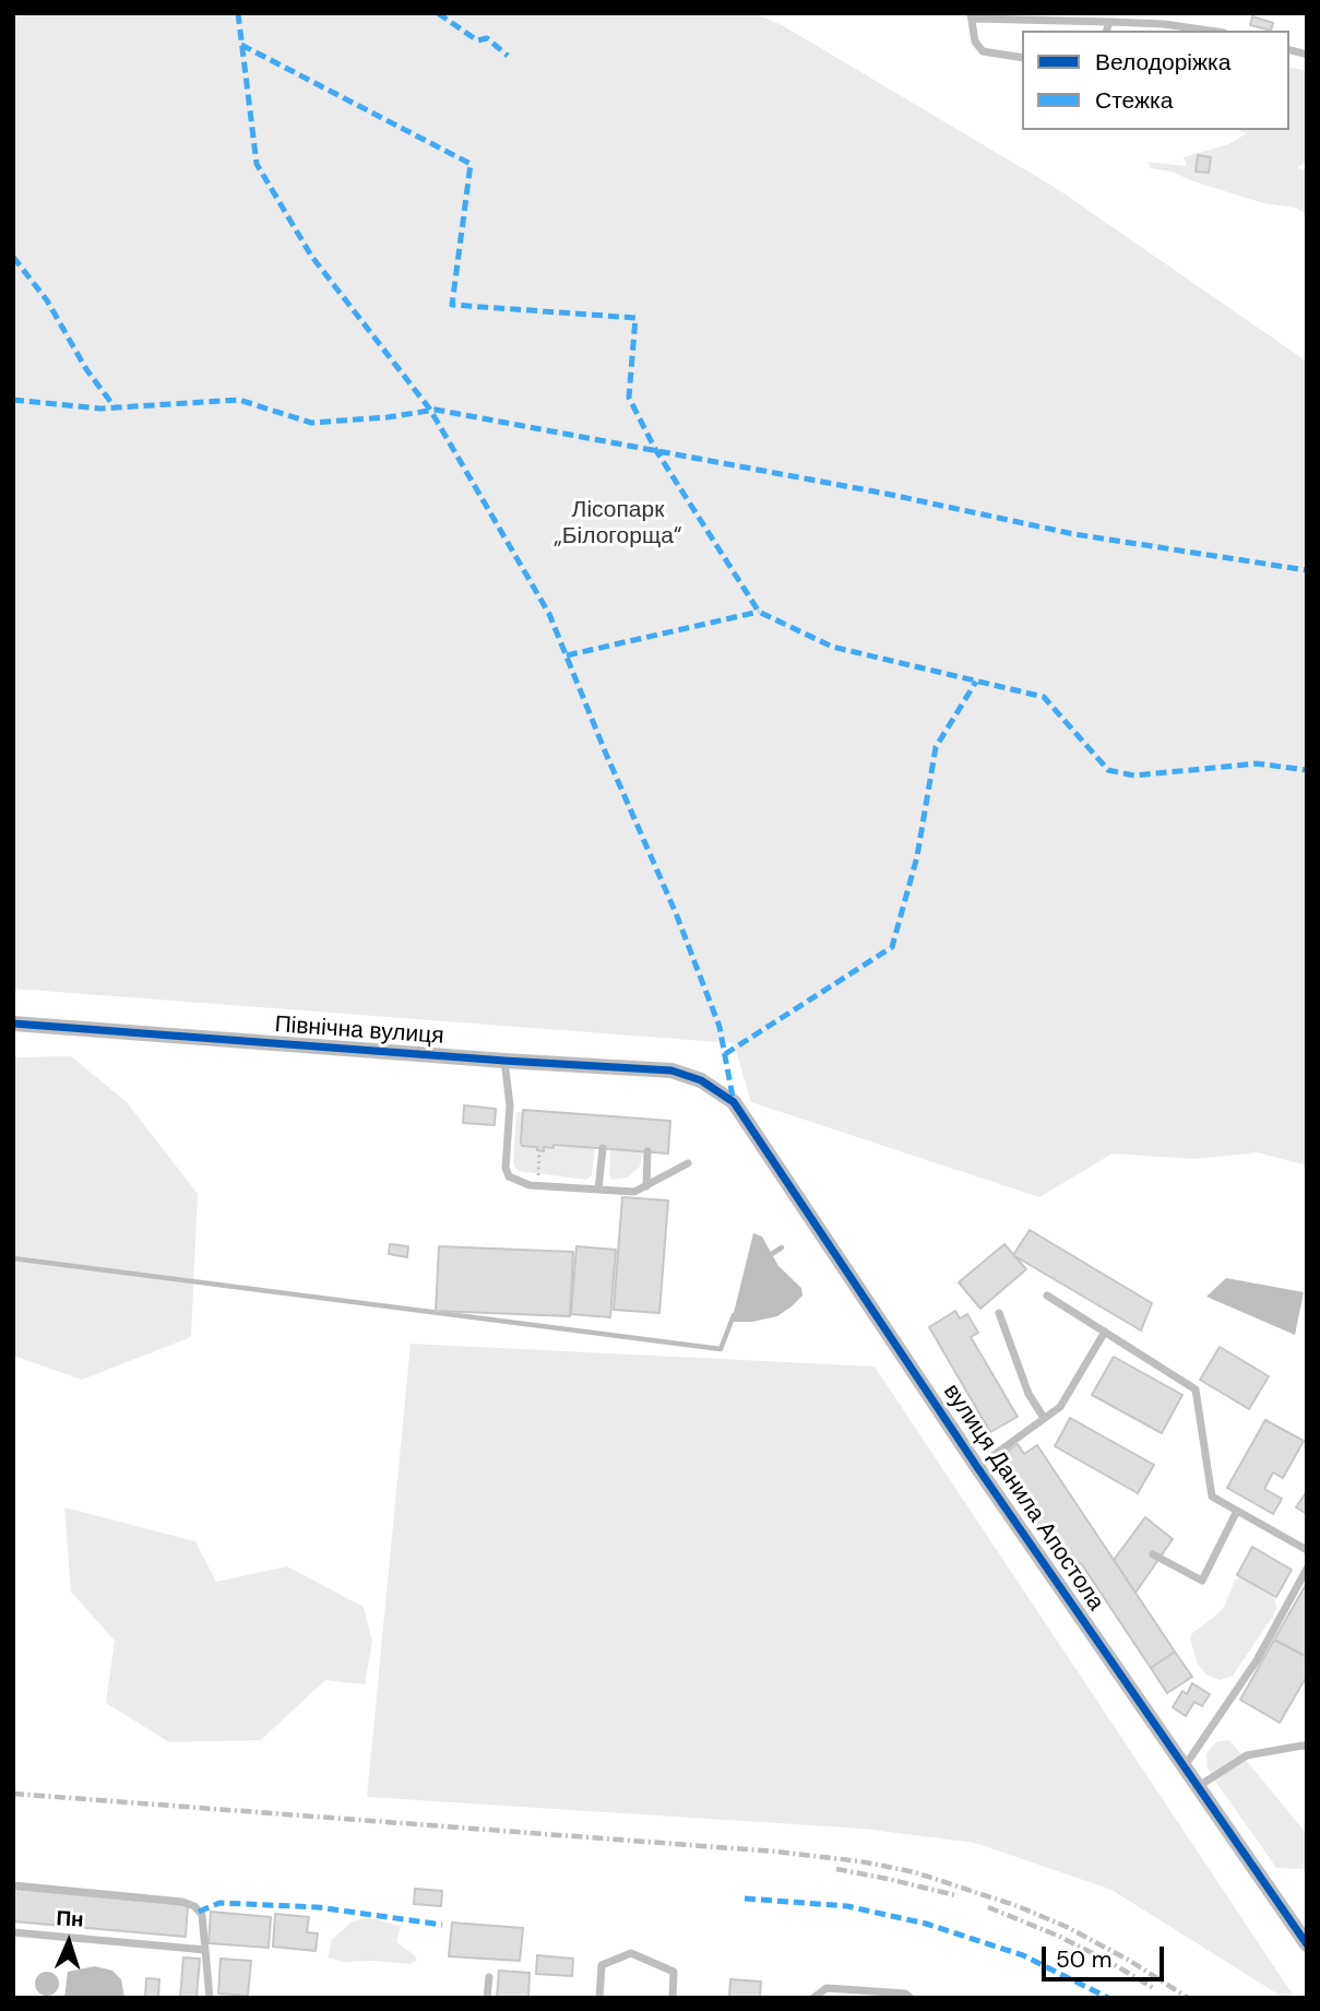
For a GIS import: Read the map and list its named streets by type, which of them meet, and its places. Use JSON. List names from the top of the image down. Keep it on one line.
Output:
{"streets":{"street":["Північна вулиця","вулиця Данила Апостола"]},"crossings":[["Північна вулиця","вулиця Данила Апостола"]],"parks":["Лісопарк „Білогорща“"],"legend":["Велодоріжка","Стежка"],"scale_bar":"50 m","north":"top"}
